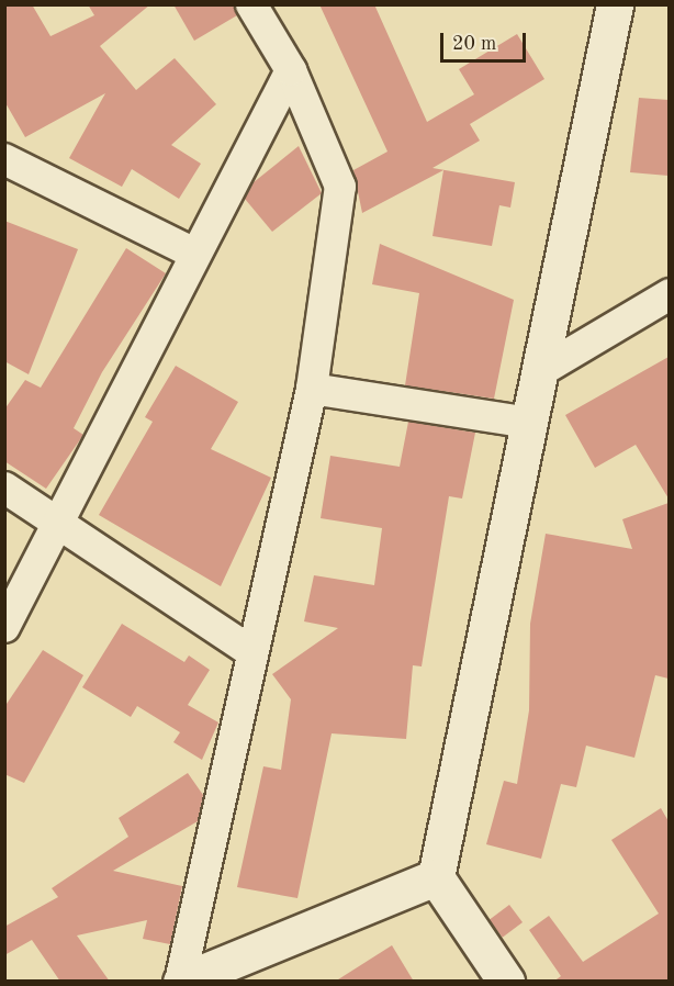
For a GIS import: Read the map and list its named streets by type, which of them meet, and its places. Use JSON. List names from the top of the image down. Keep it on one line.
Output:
{"scale_bar":"20 m"}
